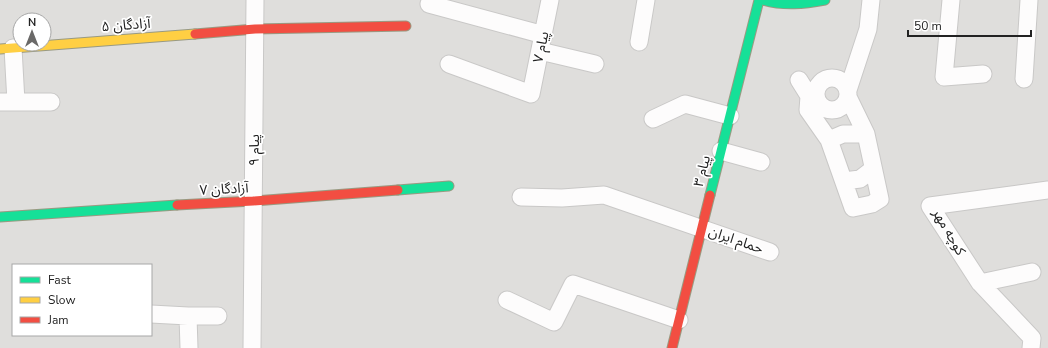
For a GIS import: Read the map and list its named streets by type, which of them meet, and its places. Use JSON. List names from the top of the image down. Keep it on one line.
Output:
{"streets":{"street":["آزادگان ۵","پیام ۷","پیام ۹","پيام ۳","آزادگان ۷","کوچه مهر","حمام ایران"]},"crossings":[["آزادگان ۵","پیام ۹"],["پیام ۹","آزادگان ۷"],["پيام ۳","حمام ایران"]],"legend":["Fast","Slow","Jam"],"scale_bar":"50 m","north":"top"}
